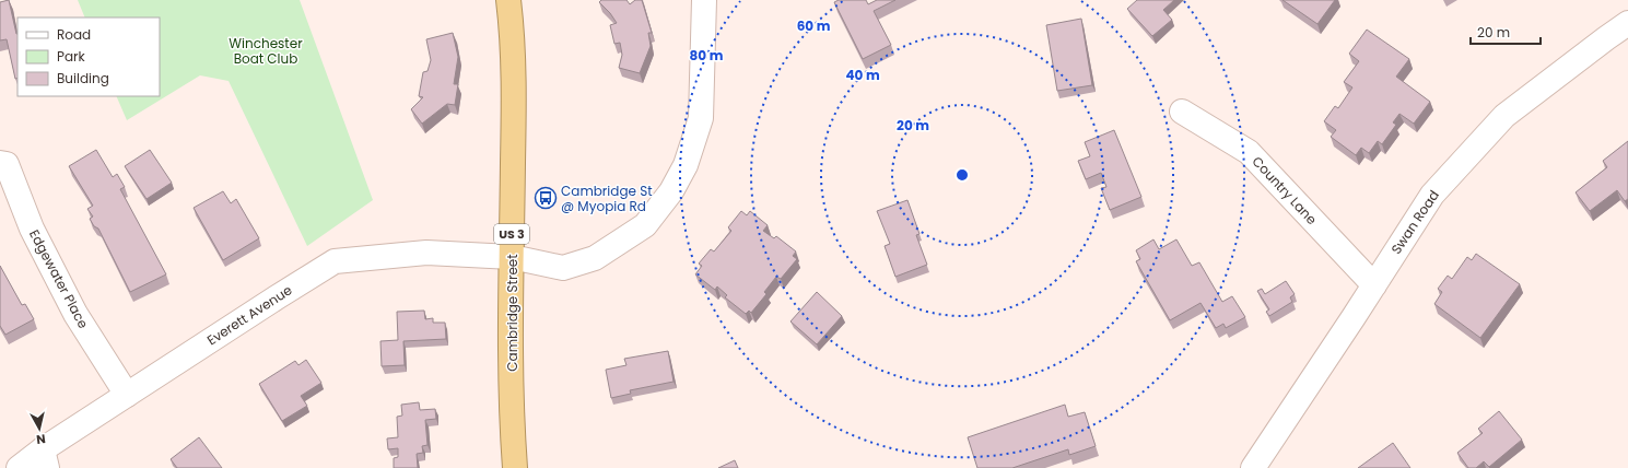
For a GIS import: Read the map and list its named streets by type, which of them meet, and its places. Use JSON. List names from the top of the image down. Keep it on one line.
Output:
{"streets":{"highway":["US 3","Cambridge Street"],"street":["Country Lane","Swan Road","Edgewater Place","Everett Avenue"]},"crossings":[["Country Lane","Swan Road"],["Edgewater Place","Everett Avenue"],["Cambridge Street","Everett Avenue"]],"parks":["Winchester Boat Club"],"places":{"bus stop":["Cambridge St @ Myopia Rd"]},"legend":["Road","Park","Building"],"scale_bar":"20 m","north":"bottom","rings":["60 m","80 m","40 m","20 m"]}
